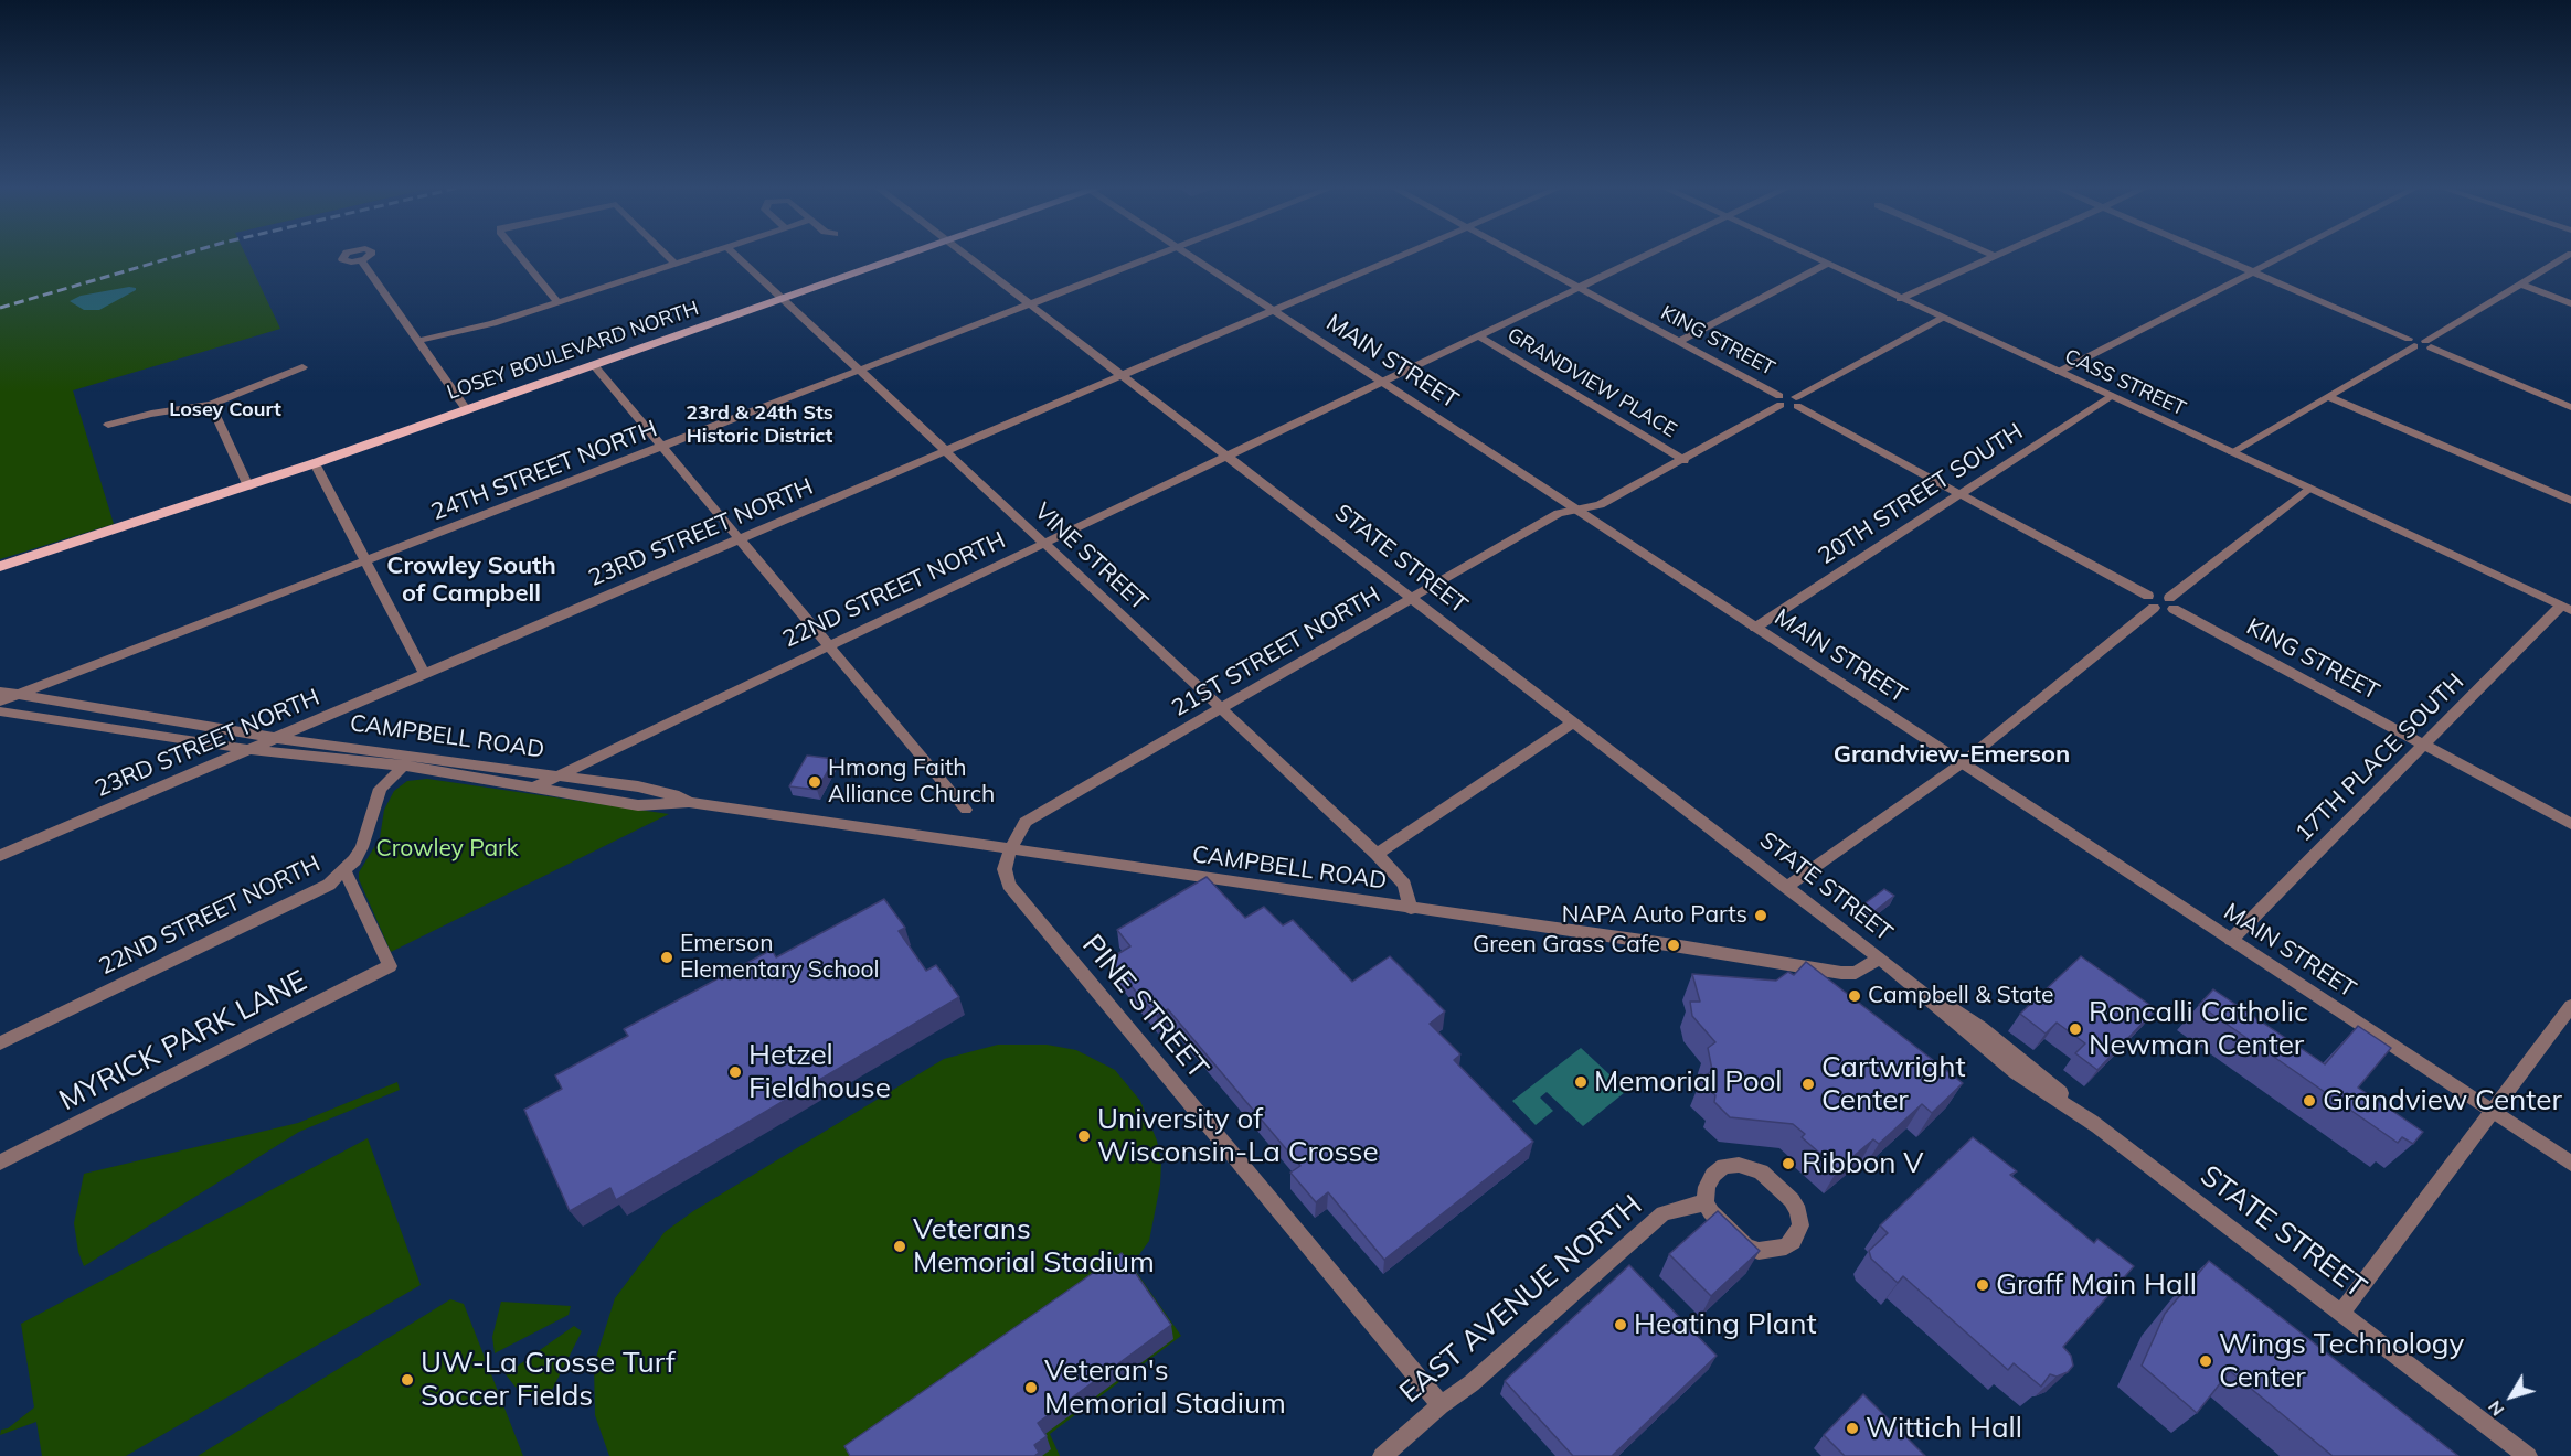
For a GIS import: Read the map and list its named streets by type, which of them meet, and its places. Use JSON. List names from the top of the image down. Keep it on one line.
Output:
{"streets":{"main road":["LOSEY BOULEVARD NORTH"],"street":["KING STREET","MAIN STREET","GRANDVIEW PLACE","CASS STREET","24TH STREET NORTH","20TH STREET SOUTH","23RD STREET NORTH","VINE STREET","STATE STREET","22ND STREET NORTH","21ST STREET NORTH","CAMPBELL ROAD","17TH PLACE SOUTH","PINE STREET","MYRICK PARK LANE","EAST AVENUE NORTH"]},"crossings":[["KING STREET","22ND STREET NORTH"],["KING STREET","21ST STREET NORTH"],["KING STREET","17TH PLACE SOUTH"],["LOSEY BOULEVARD NORTH","VINE STREET"],["MAIN STREET","20TH STREET SOUTH"],["MAIN STREET","23RD STREET NORTH"],["MAIN STREET","22ND STREET NORTH"],["MAIN STREET","21ST STREET NORTH"],["MAIN STREET","17TH PLACE SOUTH"],["GRANDVIEW PLACE","22ND STREET NORTH"],["GRANDVIEW PLACE","21ST STREET NORTH"],["CASS STREET","20TH STREET SOUTH"],["CASS STREET","17TH PLACE SOUTH"],["24TH STREET NORTH","VINE STREET"],["24TH STREET NORTH","STATE STREET"],["24TH STREET NORTH","CAMPBELL ROAD"],["23RD STREET NORTH","VINE STREET"],["23RD STREET NORTH","STATE STREET"],["23RD STREET NORTH","CAMPBELL ROAD"],["VINE STREET","22ND STREET NORTH"],["VINE STREET","21ST STREET NORTH"],["VINE STREET","CAMPBELL ROAD"],["STATE STREET","22ND STREET NORTH"],["STATE STREET","21ST STREET NORTH"],["STATE STREET","CAMPBELL ROAD"],["22ND STREET NORTH","CAMPBELL ROAD"],["22ND STREET NORTH","MYRICK PARK LANE"],["21ST STREET NORTH","CAMPBELL ROAD"],["21ST STREET NORTH","PINE STREET"],["CAMPBELL ROAD","PINE STREET"],["PINE STREET","EAST AVENUE NORTH"]],"districts":["Losey Court","23rd & 24th Sts Historic District","Crowley South of Campbell","Grandview-Emerson"],"parks":["Crowley Park"],"places":["Hmong Faith Alliance Church","NAPA Auto Parts","Green Grass Cafe","Emerson Elementary School","Campbell & State","Roncalli Catholic Newman Center","Hetzel Fieldhouse","Memorial Pool","Cartwright Center","Grandview Center","University of Wisconsin-La Crosse","Ribbon V","Veterans Memorial Stadium","Graff Main Hall","Heating Plant","Wings Technology Center","UW-La Crosse Turf Soccer Fields","Veteran's Memorial Stadium","Wittich Hall"],"north":"bottom left"}
